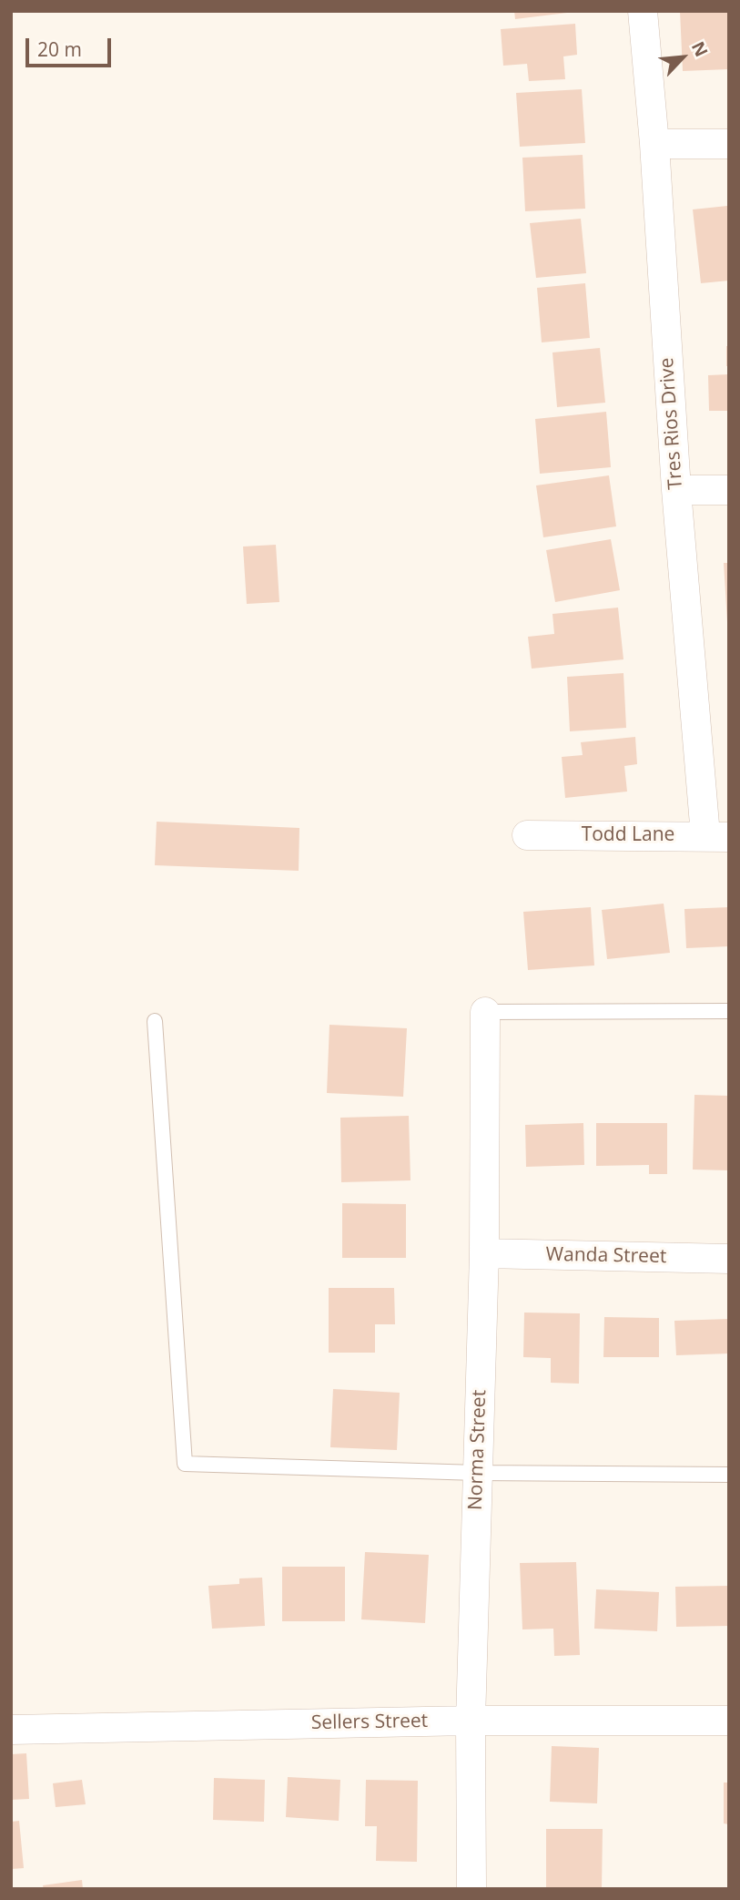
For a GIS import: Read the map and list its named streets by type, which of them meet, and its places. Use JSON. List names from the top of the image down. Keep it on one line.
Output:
{"streets":{"street":["Tres Rios Drive","Todd Lane","Wanda Street","Norma Street","Sellers Street"]},"crossings":[["Tres Rios Drive","Todd Lane"],["Wanda Street","Norma Street"],["Norma Street","Sellers Street"]],"scale_bar":"20 m","north":"top right"}
